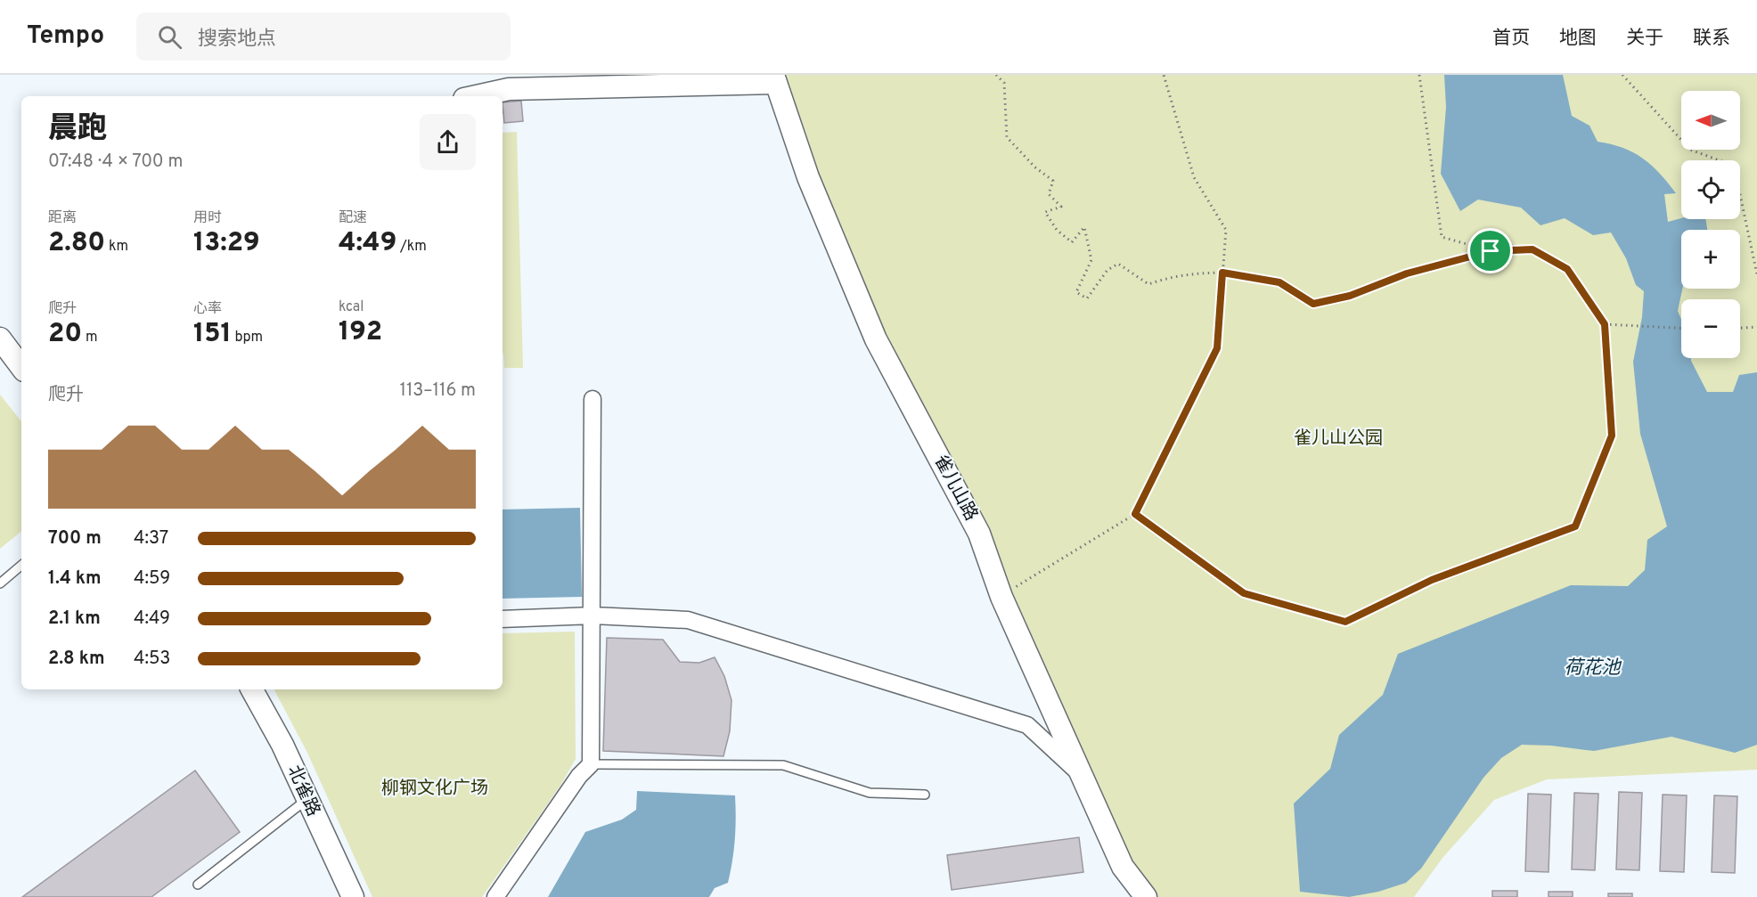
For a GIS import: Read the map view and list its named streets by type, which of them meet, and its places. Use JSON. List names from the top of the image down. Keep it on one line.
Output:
{"streets":{"street":["雀儿山路","北雀路"]},"water":["荷花池"],"parks":["雀儿山公园","柳钢文化广场"],"north":"left","page":{"header":"Tempo","search":"搜索地点","nav":["首页","地图","关于","联系"],"map_buttons":["+","−"],"heading":["晨跑","07:48 · 4 × 700 m"],"stats":[["距离","2.80 km"],["用时","13:29"],["配速","4:49 /km"],["爬升","20 m"],["心率","151 bpm"],["kcal","192"]],"chart":["爬升","113–116 m"],"list":[{"name":"700 m","note":"4:37"},{"name":"1.4 km","note":"4:59"},{"name":"2.1 km","note":"4:49"},{"name":"2.8 km","note":"4:53"}]}}
